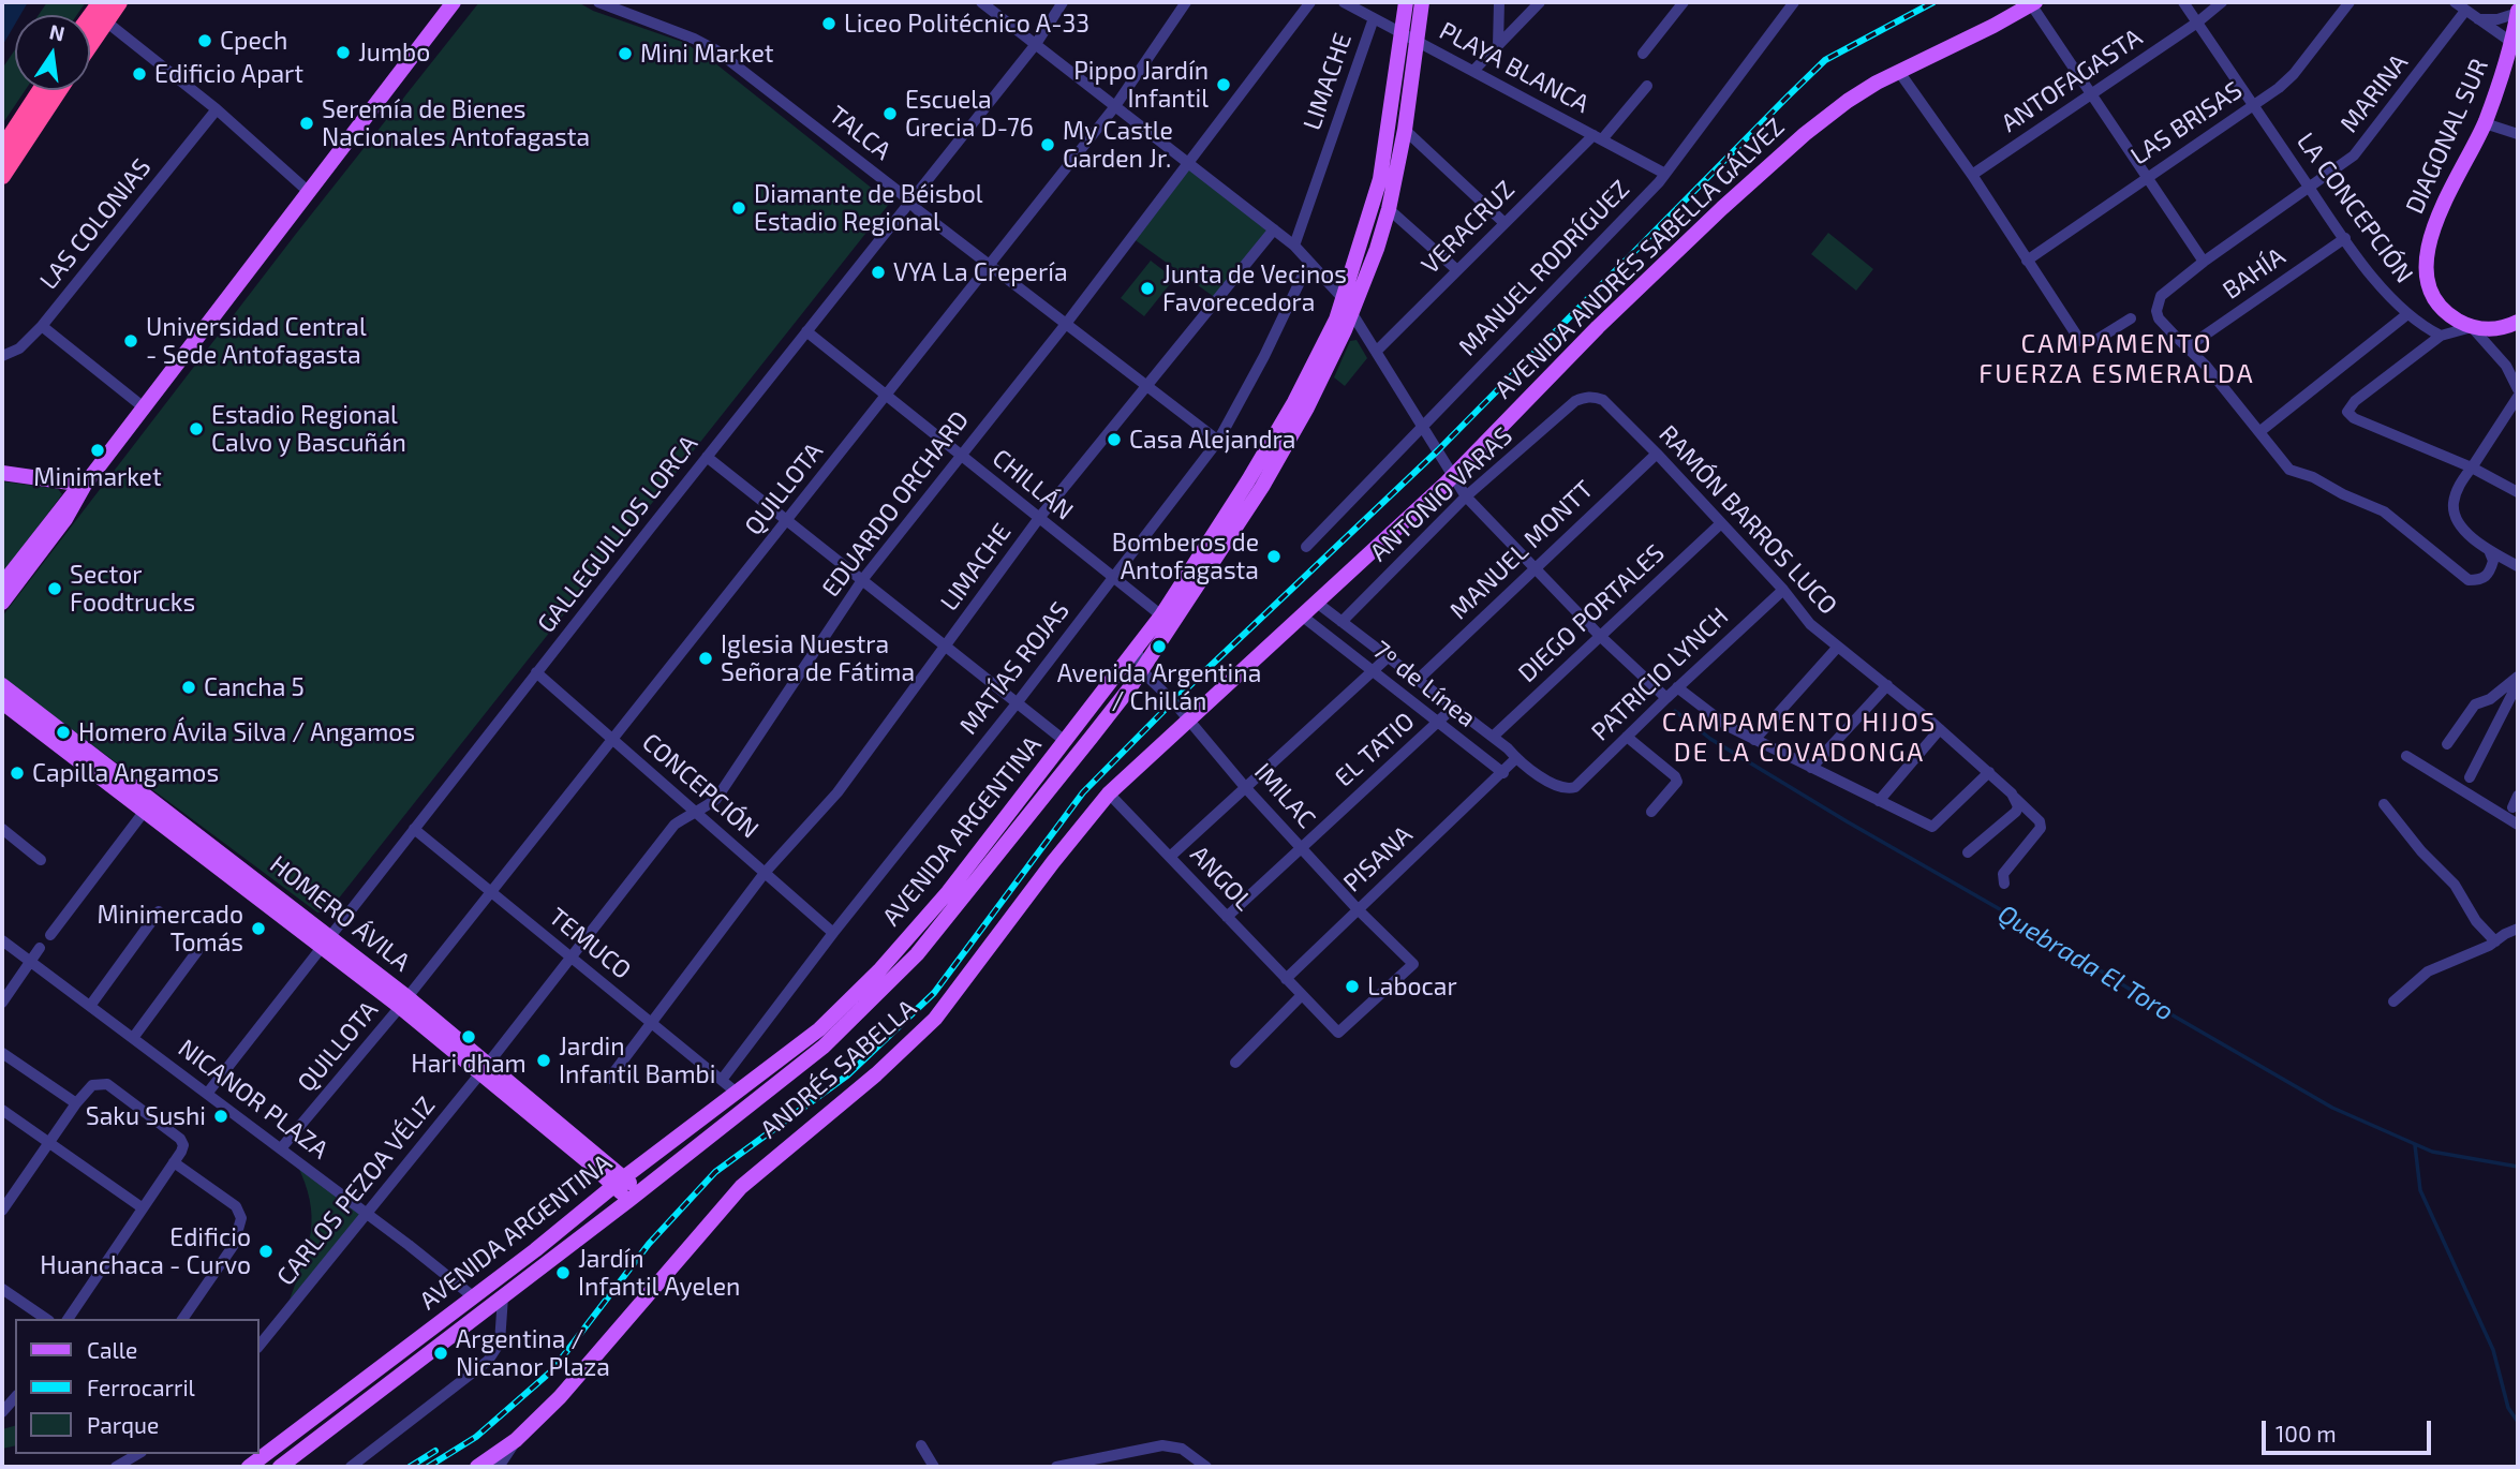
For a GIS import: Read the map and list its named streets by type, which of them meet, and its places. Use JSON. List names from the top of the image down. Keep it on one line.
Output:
{"streets":{"main road":["DIAGONAL SUR","AVENIDA ANDRÉS SABELLA GÁLVEZ","AVENIDA ARGENTINA","HOMERO ÁVILA","ANDRÉS SABELLA"],"street":["PLAYA BLANCA","ANTOFAGASTA","LIMACHE","MARINA","LAS BRISAS","TALCA","LA CONCEPCIÓN","LAS COLONIAS","VERACRUZ","MANUEL RODRÍGUEZ","BAHÍA","CHILLÁN","QUILLOTA","ANTONIO VARAS","EDUARDO ORCHARD","RAMÓN BARROS LUCO","GALLEGUILLOS LORCA","MANUEL MONTT","DIEGO PORTALES","MATÍAS ROJAS","PATRICIO LYNCH","7º de Línea","EL TATIO","CONCEPCIÓN","IMILAC","PISANA","ANGOL","TEMUCO","NICANOR PLAZA","CARLOS PEZOA VÉLIZ"]},"crossings":[["PLAYA BLANCA","LIMACHE"],["PLAYA BLANCA","VERACRUZ"],["PLAYA BLANCA","MANUEL RODRÍGUEZ"],["PLAYA BLANCA","AVENIDA ARGENTINA"],["ANTOFAGASTA","LA CONCEPCIÓN"],["LIMACHE","TALCA"],["LIMACHE","CHILLÁN"],["LIMACHE","CONCEPCIÓN"],["LIMACHE","TEMUCO"],["MARINA","LA CONCEPCIÓN"],["MARINA","BAHÍA"],["LAS BRISAS","LA CONCEPCIÓN"],["TALCA","QUILLOTA"],["TALCA","EDUARDO ORCHARD"],["TALCA","GALLEGUILLOS LORCA"],["TALCA","MATÍAS ROJAS"],["LA CONCEPCIÓN","BAHÍA"],["AVENIDA ANDRÉS SABELLA GÁLVEZ","ANDRÉS SABELLA"],["CHILLÁN","QUILLOTA"],["CHILLÁN","EDUARDO ORCHARD"],["CHILLÁN","GALLEGUILLOS LORCA"],["CHILLÁN","MATÍAS ROJAS"],["CHILLÁN","AVENIDA ARGENTINA"],["QUILLOTA","CONCEPCIÓN"],["QUILLOTA","HOMERO ÁVILA"],["QUILLOTA","TEMUCO"],["QUILLOTA","NICANOR PLAZA"],["ANTONIO VARAS","RAMÓN BARROS LUCO"],["EDUARDO ORCHARD","CONCEPCIÓN"],["EDUARDO ORCHARD","HOMERO ÁVILA"],["EDUARDO ORCHARD","TEMUCO"],["EDUARDO ORCHARD","CARLOS PEZOA VÉLIZ"],["RAMÓN BARROS LUCO","MANUEL MONTT"],["RAMÓN BARROS LUCO","DIEGO PORTALES"],["RAMÓN BARROS LUCO","PATRICIO LYNCH"],["GALLEGUILLOS LORCA","CONCEPCIÓN"],["GALLEGUILLOS LORCA","HOMERO ÁVILA"],["GALLEGUILLOS LORCA","TEMUCO"],["GALLEGUILLOS LORCA","NICANOR PLAZA"],["MATÍAS ROJAS","CONCEPCIÓN"],["MATÍAS ROJAS","TEMUCO"],["7º de Línea","EL TATIO"],["7º de Línea","PISANA"],["7º de Línea","ANDRÉS SABELLA"],["EL TATIO","IMILAC"],["EL TATIO","ANGOL"],["IMILAC","AVENIDA ARGENTINA"],["IMILAC","PISANA"],["IMILAC","ANGOL"],["IMILAC","ANDRÉS SABELLA"],["AVENIDA ARGENTINA","HOMERO ÁVILA"],["AVENIDA ARGENTINA","TEMUCO"],["AVENIDA ARGENTINA","NICANOR PLAZA"],["PISANA","ANGOL"],["ANGOL","ANDRÉS SABELLA"],["HOMERO ÁVILA","CARLOS PEZOA VÉLIZ"],["NICANOR PLAZA","CARLOS PEZOA VÉLIZ"]],"districts":["CAMPAMENTO FUERZA ESMERALDA","CAMPAMENTO HIJOS DE LA COVADONGA"],"water":["Quebrada El Toro"],"places":["Liceo Politécnico A-33","Cpech","Jumbo","Mini Market","Edificio Apart","Pippo Jardín Infantil","Escuela Grecia D-76","Seremía de Bienes Nacionales Antofagasta","My Castle Garden Jr.","Diamante de Béisbol Estadio Regional","VYA La Crepería","Junta de Vecinos Favorecedora","Universidad Central - Sede Antofagasta","Estadio Regional Calvo y Bascuñán","Casa Alejandra","Minimarket","Bomberos de Antofagasta","Sector Foodtrucks","Avenida Argentina / Chillán","Iglesia Nuestra Señora de Fátima","Cancha 5","Homero Ávila Silva / Angamos","Capilla Angamos","Minimercado Tomás","Labocar","Hari dham","Jardin Infantil Bambi","Saku Sushi","Edificio Huanchaca - Curvo","Jardín Infantil Ayelen","Argentina / Nicanor Plaza"],"legend":["Calle","Ferrocarril","Parque"],"scale_bar":"100 m","north":"top"}
